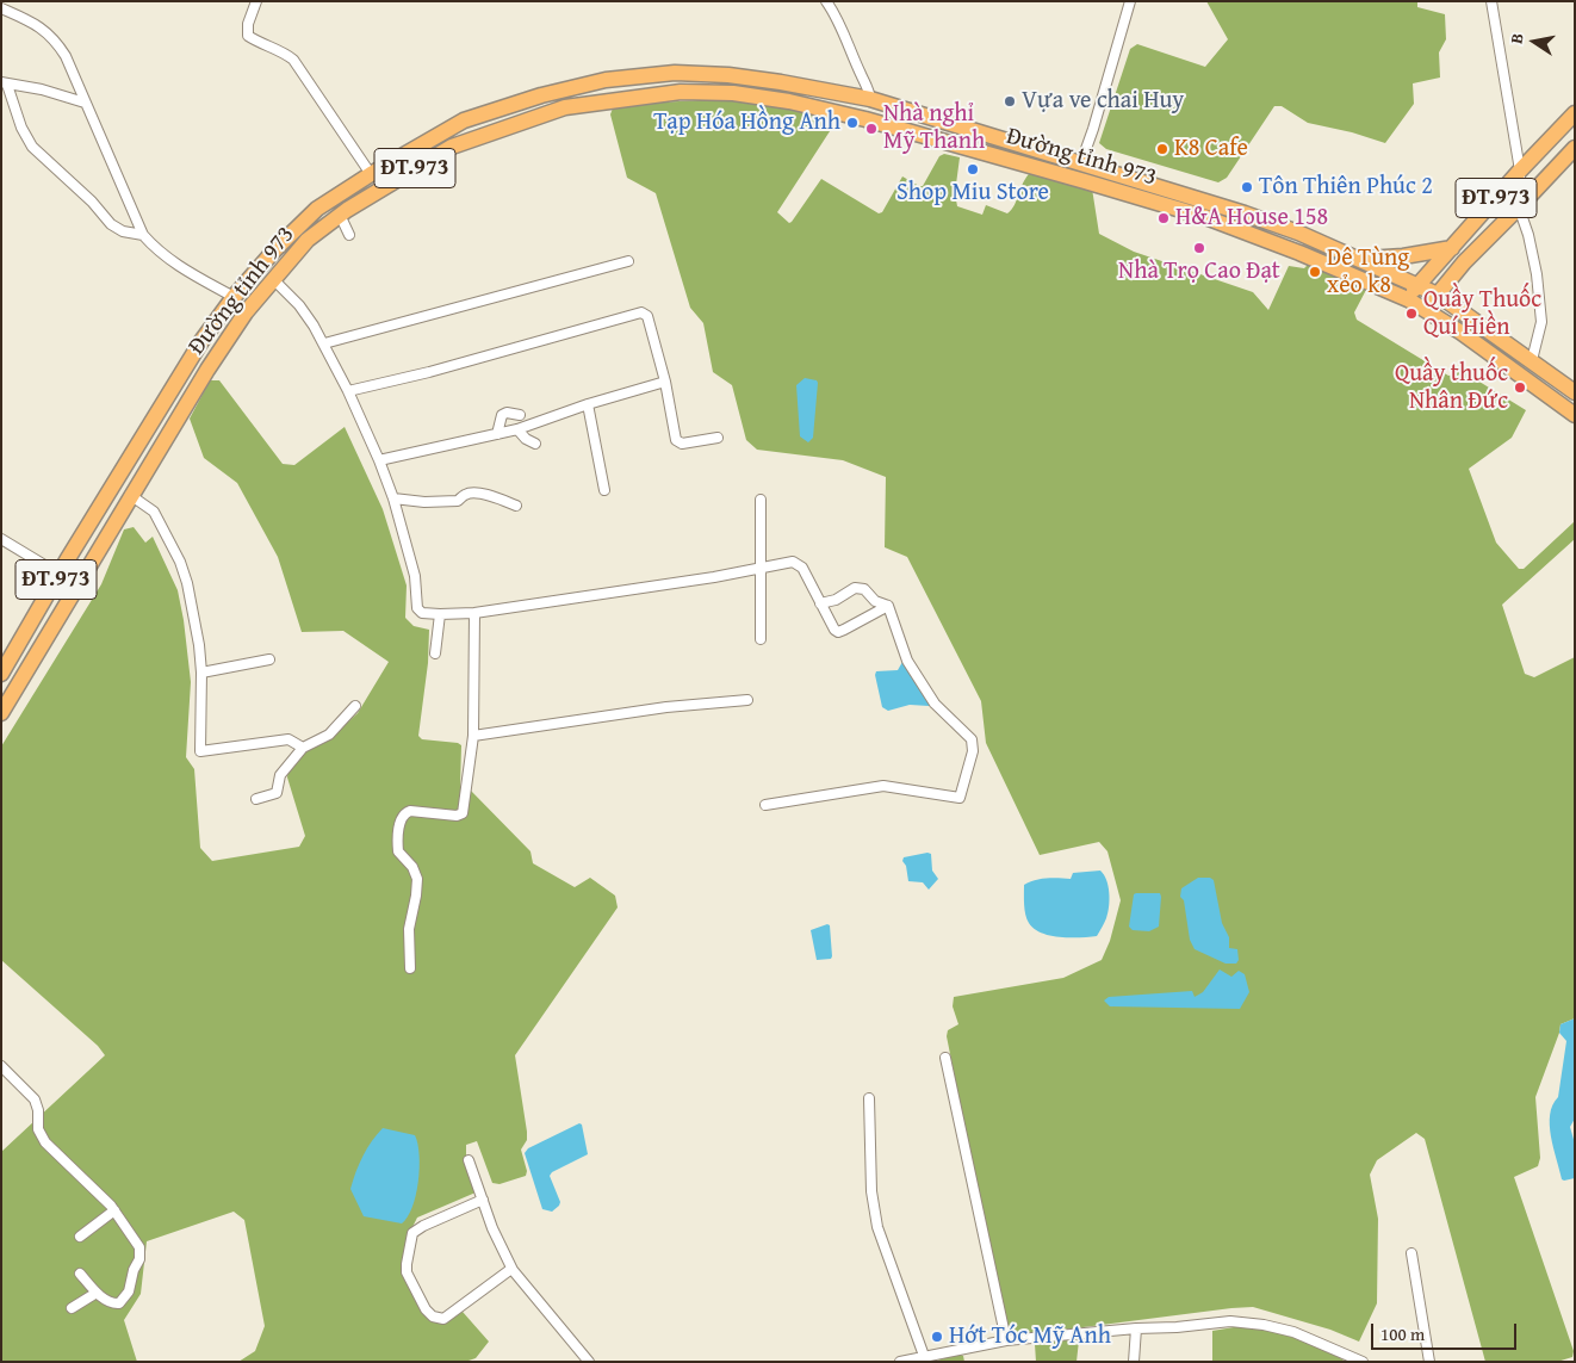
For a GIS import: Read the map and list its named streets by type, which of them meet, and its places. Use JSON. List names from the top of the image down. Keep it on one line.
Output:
{"streets":{"main road":["Đường tỉnh 973","ĐT.973"]},"crossings":[["Đường tỉnh 973","ĐT.973"]],"places":["Vựa ve chai Huy","Tạp Hóa Hồng Anh","Nhà nghỉ Mỹ Thanh","K8 Cafe","Shop Miu Store","Tôn Thiên Phúc 2","H&A House 158","Nhà Trọ Cao Đạt","Dê Tùng xẻo k8","Quầy Thuốc Quí Hiền","Quầy thuốc Nhân Đức","Hớt Tóc Mỹ Anh"],"scale_bar":"100 m","north":"left"}
